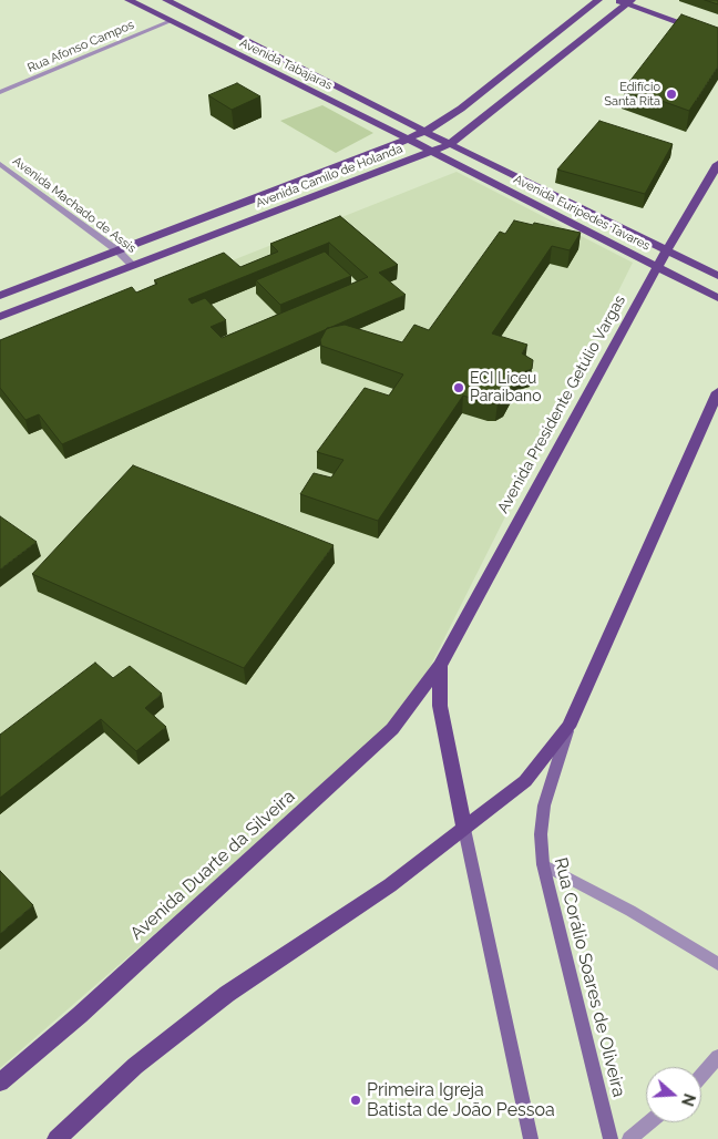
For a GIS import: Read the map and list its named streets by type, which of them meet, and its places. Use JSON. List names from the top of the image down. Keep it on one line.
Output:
{"streets":{"main road":["Avenida Tabajaras","Avenida Camilo de Holanda","Avenida Eurípedes Tavares","Avenida Presidente Getúlio Vargas","Avenida Duarte da Silveira","Rua Corálio Soares de Oliveira"],"street":["Rua Afonso Campos","Avenida Machado de Assis"]},"crossings":[["Rua Afonso Campos","Avenida Tabajaras"],["Avenida Tabajaras","Avenida Camilo de Holanda"],["Avenida Tabajaras","Avenida Eurípedes Tavares"],["Avenida Camilo de Holanda","Avenida Machado de Assis"],["Avenida Camilo de Holanda","Avenida Eurípedes Tavares"],["Avenida Eurípedes Tavares","Avenida Presidente Getúlio Vargas"],["Avenida Presidente Getúlio Vargas","Avenida Duarte da Silveira"]],"places":["Edifício Santa Rita","ECI Liceu Paraibano","Primeira Igreja Batista de João Pessoa"],"north":"right"}
